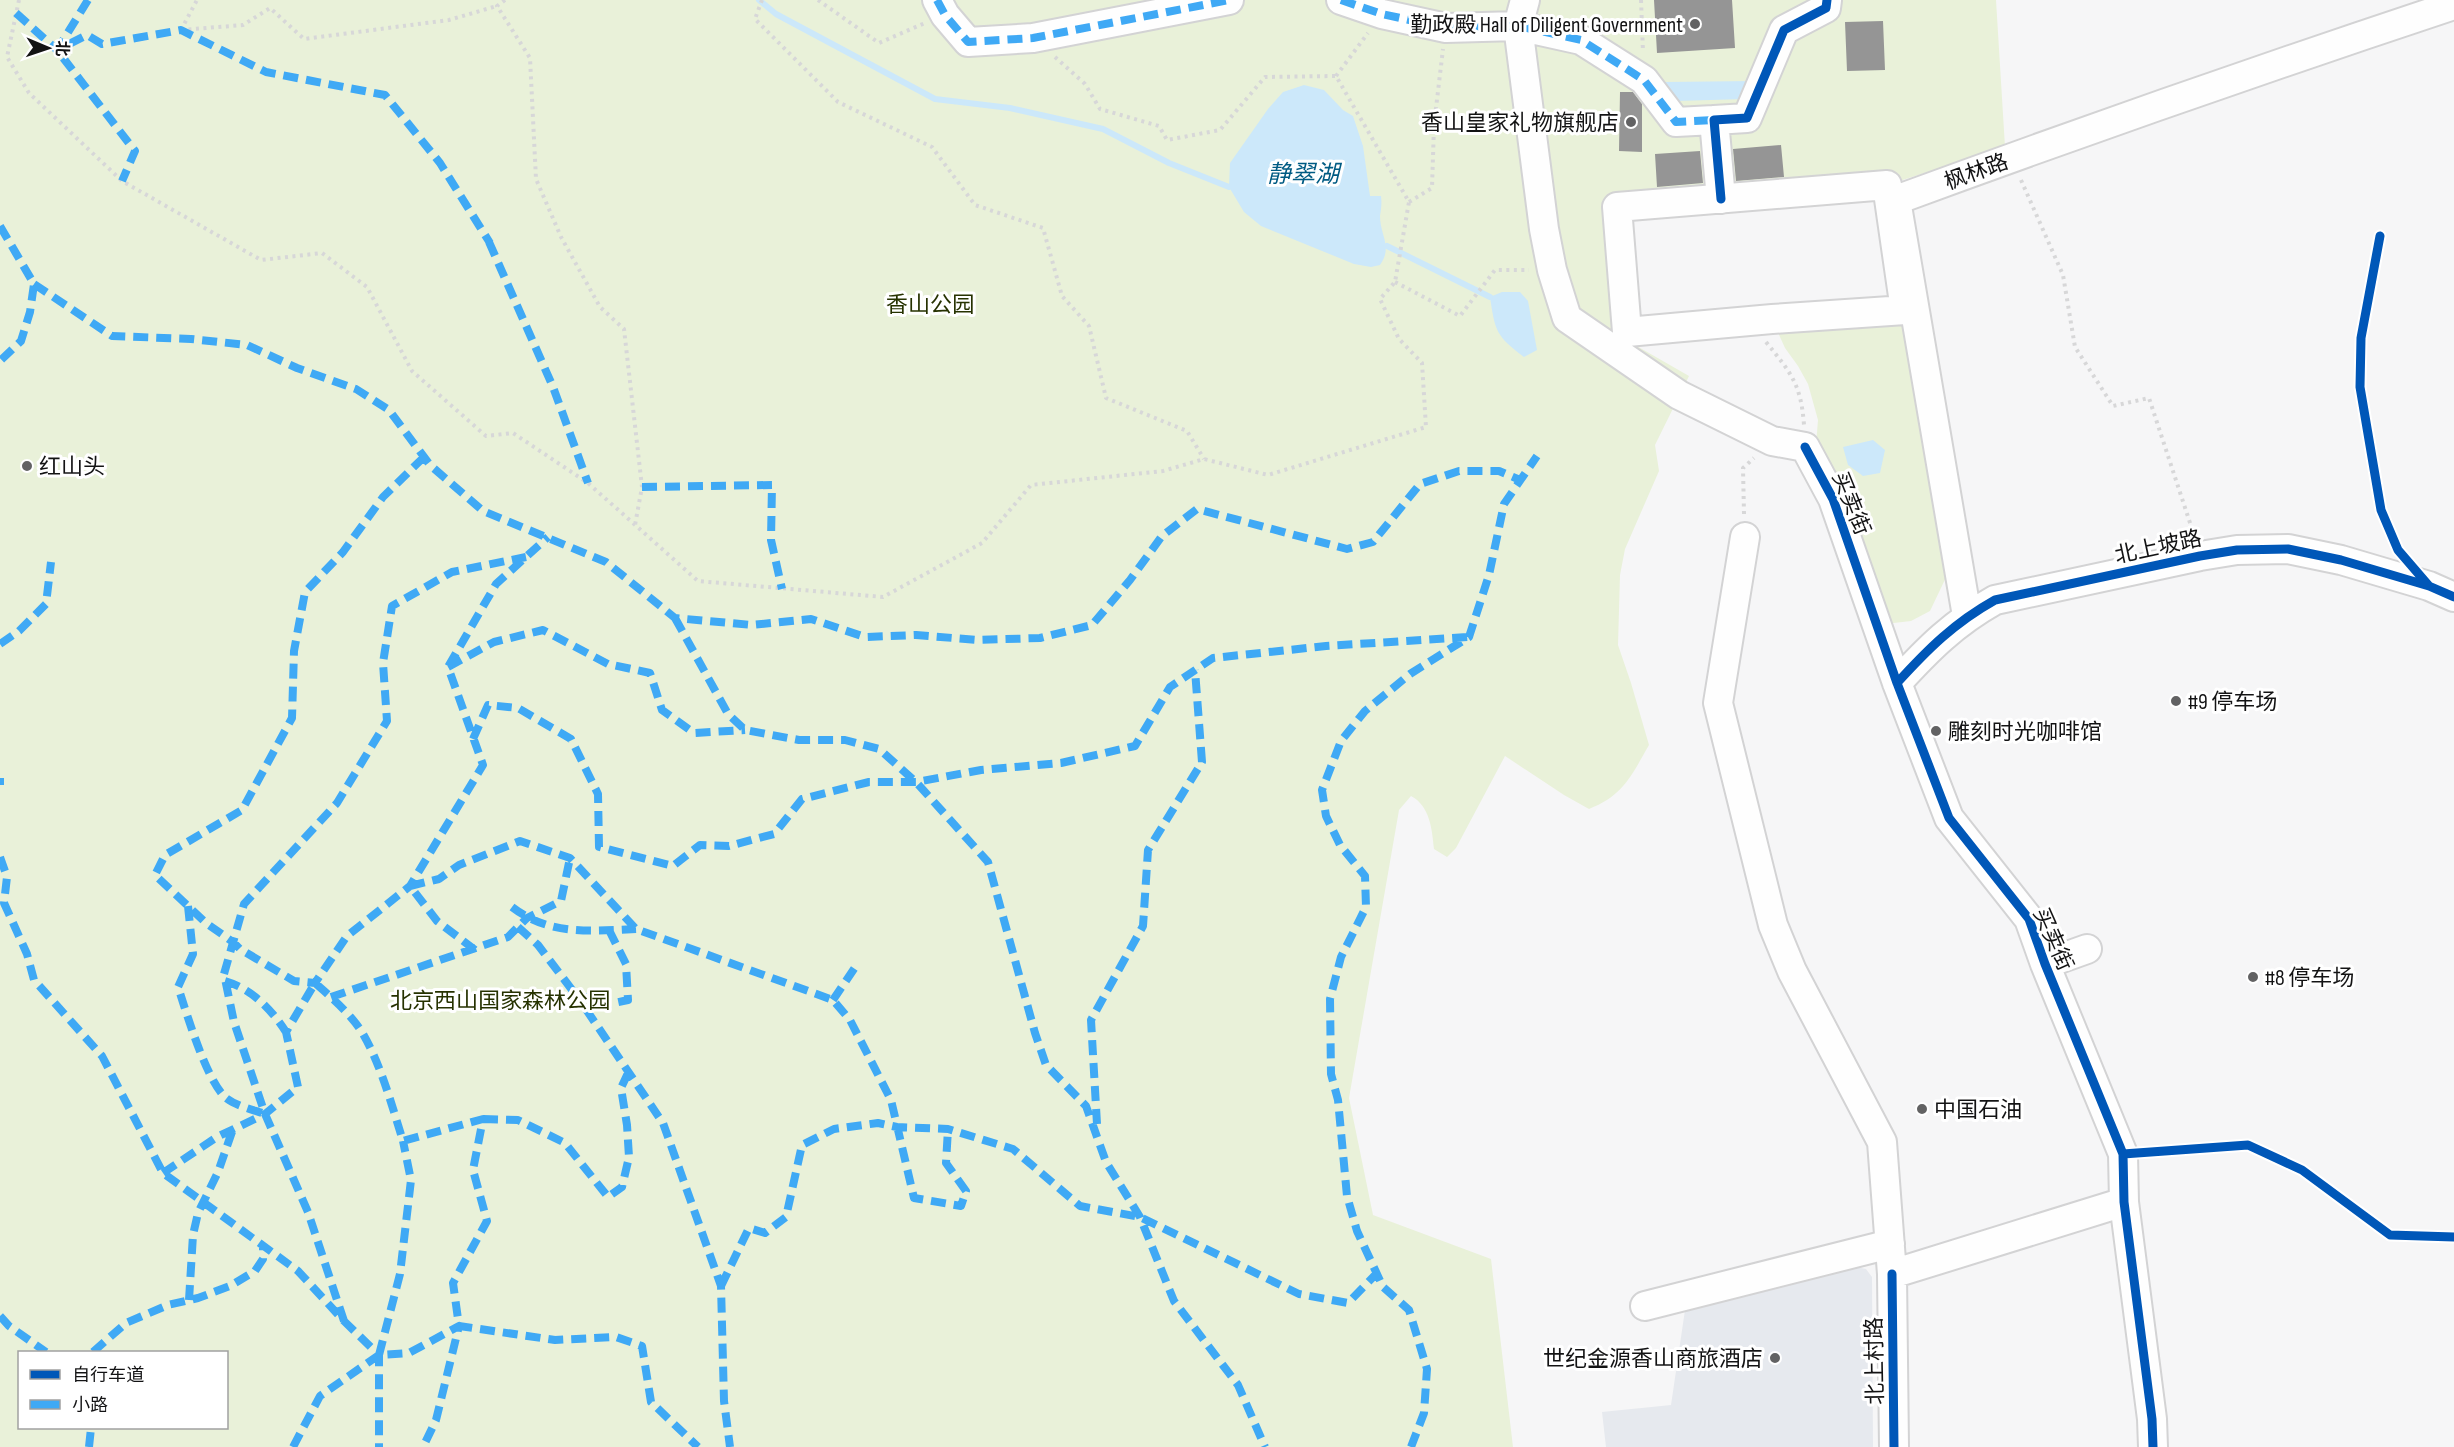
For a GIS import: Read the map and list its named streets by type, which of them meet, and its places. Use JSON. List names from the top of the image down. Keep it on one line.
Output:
{"streets":{"street":["枫林路","买卖街","北上坡路","北上村路"]},"crossings":[["枫林路","北上坡路"],["买卖街","北上坡路"]],"water":["静翠湖"],"parks":["香山公园","北京西山国家森林公园"],"places":["勤政殿 Hall of Diligent Government","香山皇家礼物旗舰店","红山头","#9 停车场","雕刻时光咖啡馆","#8 停车场","中国石油","世纪金源香山商旅酒店"],"legend":["自行车道","小路"],"north":"right"}
